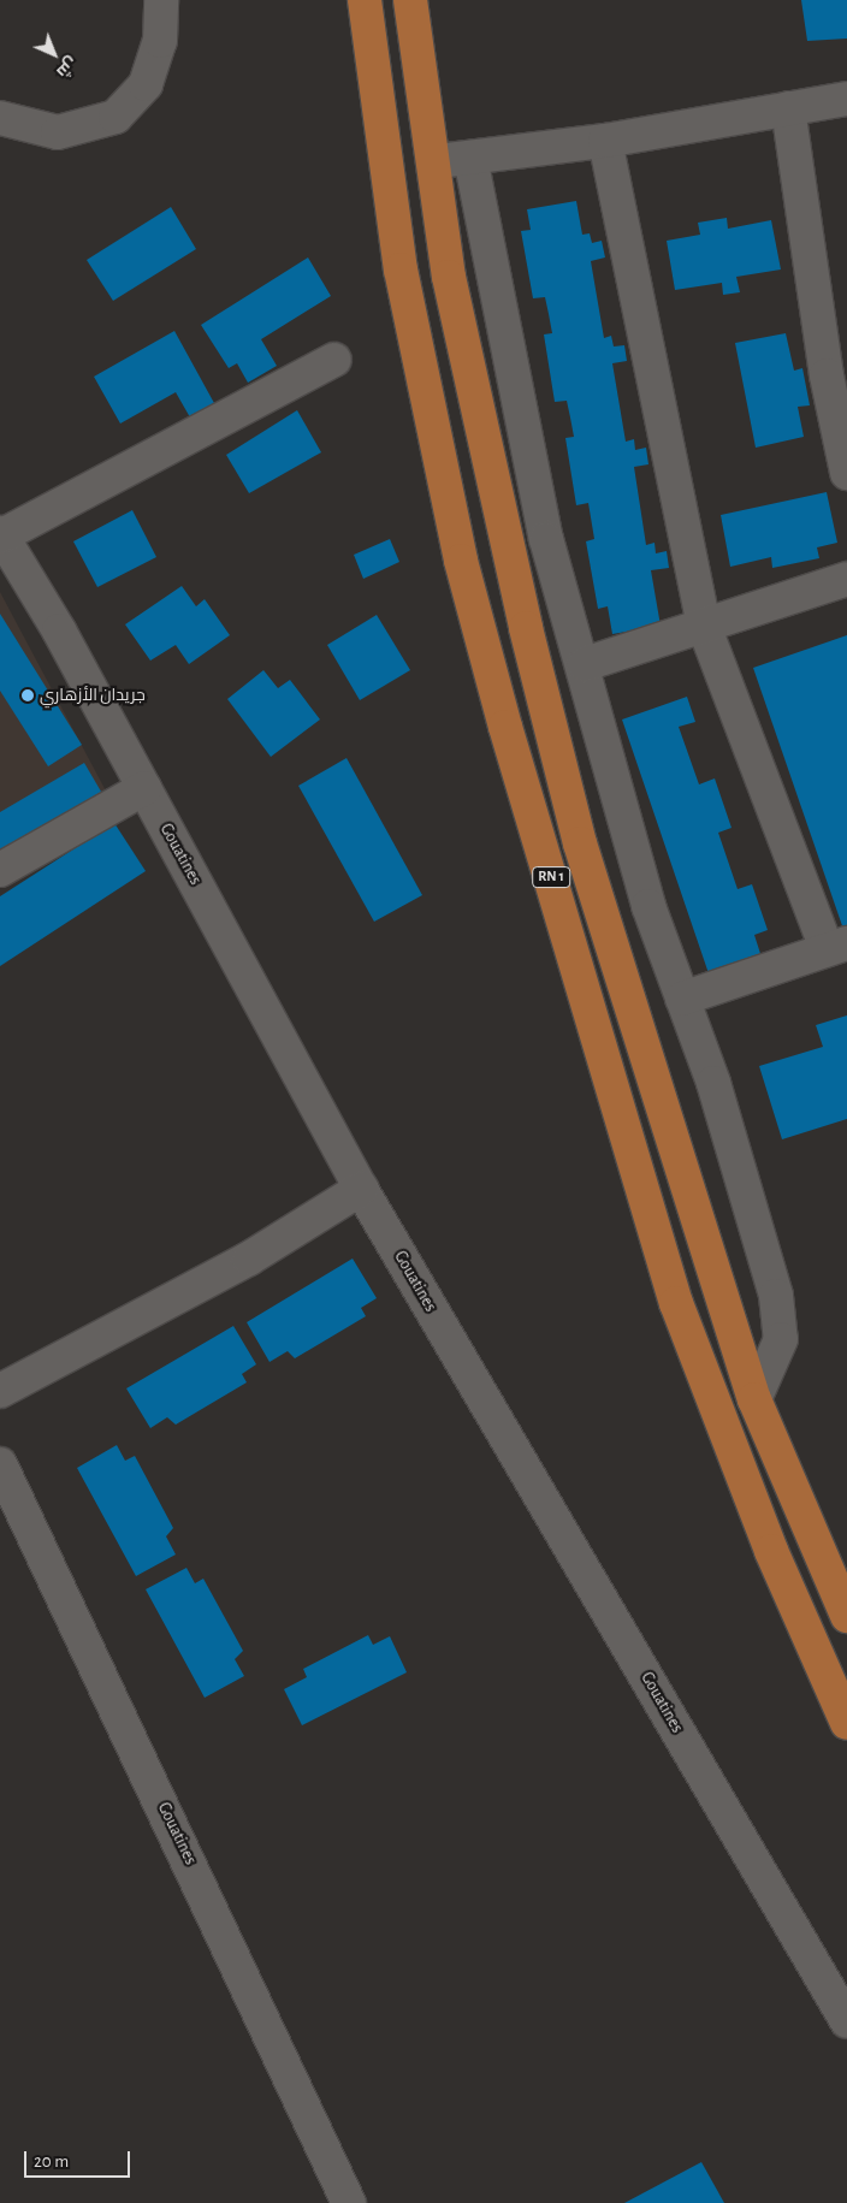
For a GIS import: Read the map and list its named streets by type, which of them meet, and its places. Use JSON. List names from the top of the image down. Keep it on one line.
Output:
{"streets":{"highway":["RN 1"],"street":["Gouatines"]},"places":["جريدان الأزهاري"],"scale_bar":"20 m","north":"bottom right"}
